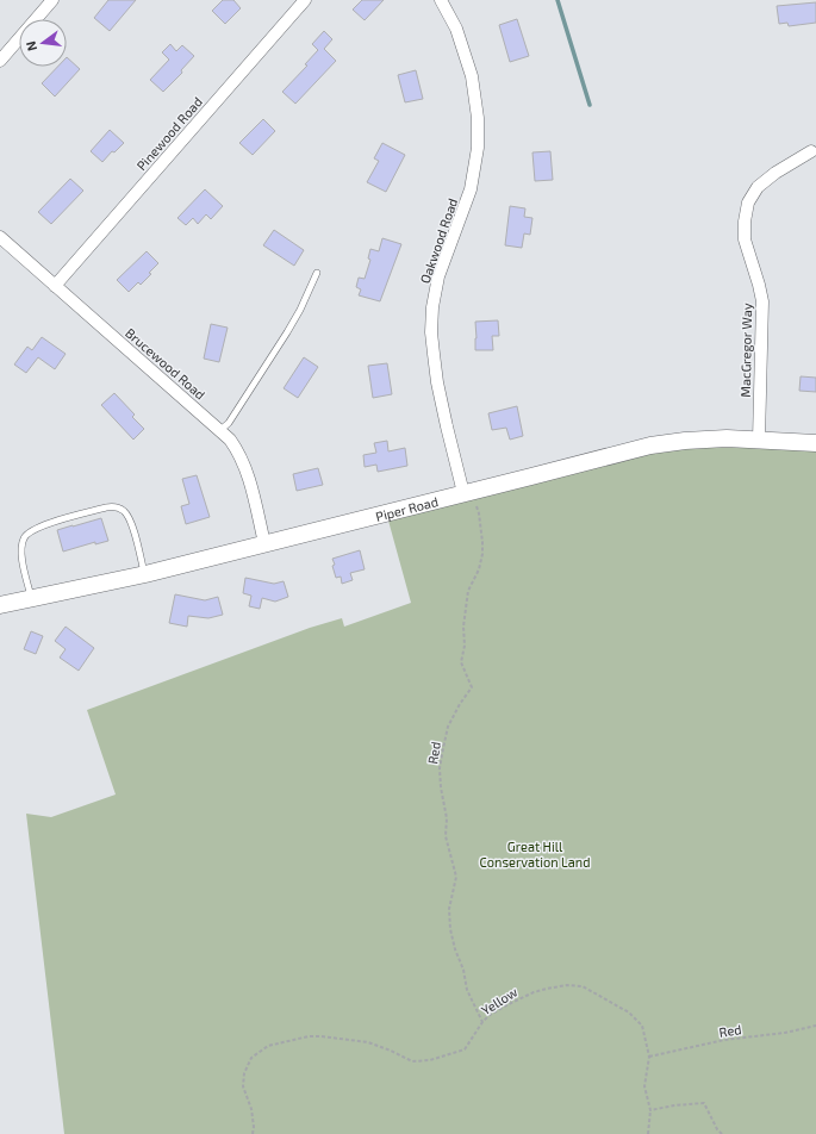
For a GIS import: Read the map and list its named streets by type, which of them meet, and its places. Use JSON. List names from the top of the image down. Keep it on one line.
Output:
{"streets":{"street":["Pinewood Road","Oakwood Road","MacGregor Way","Brucewood Road","Piper Road"],"path":["Red","Yellow"]},"crossings":[["Pinewood Road","Brucewood Road"],["Oakwood Road","Piper Road"],["Oakwood Road","Red"],["MacGregor Way","Piper Road"],["Brucewood Road","Piper Road"],["Piper Road","Red"],["Red","Yellow"]],"parks":["Great Hill Conservation Land"],"north":"left"}
